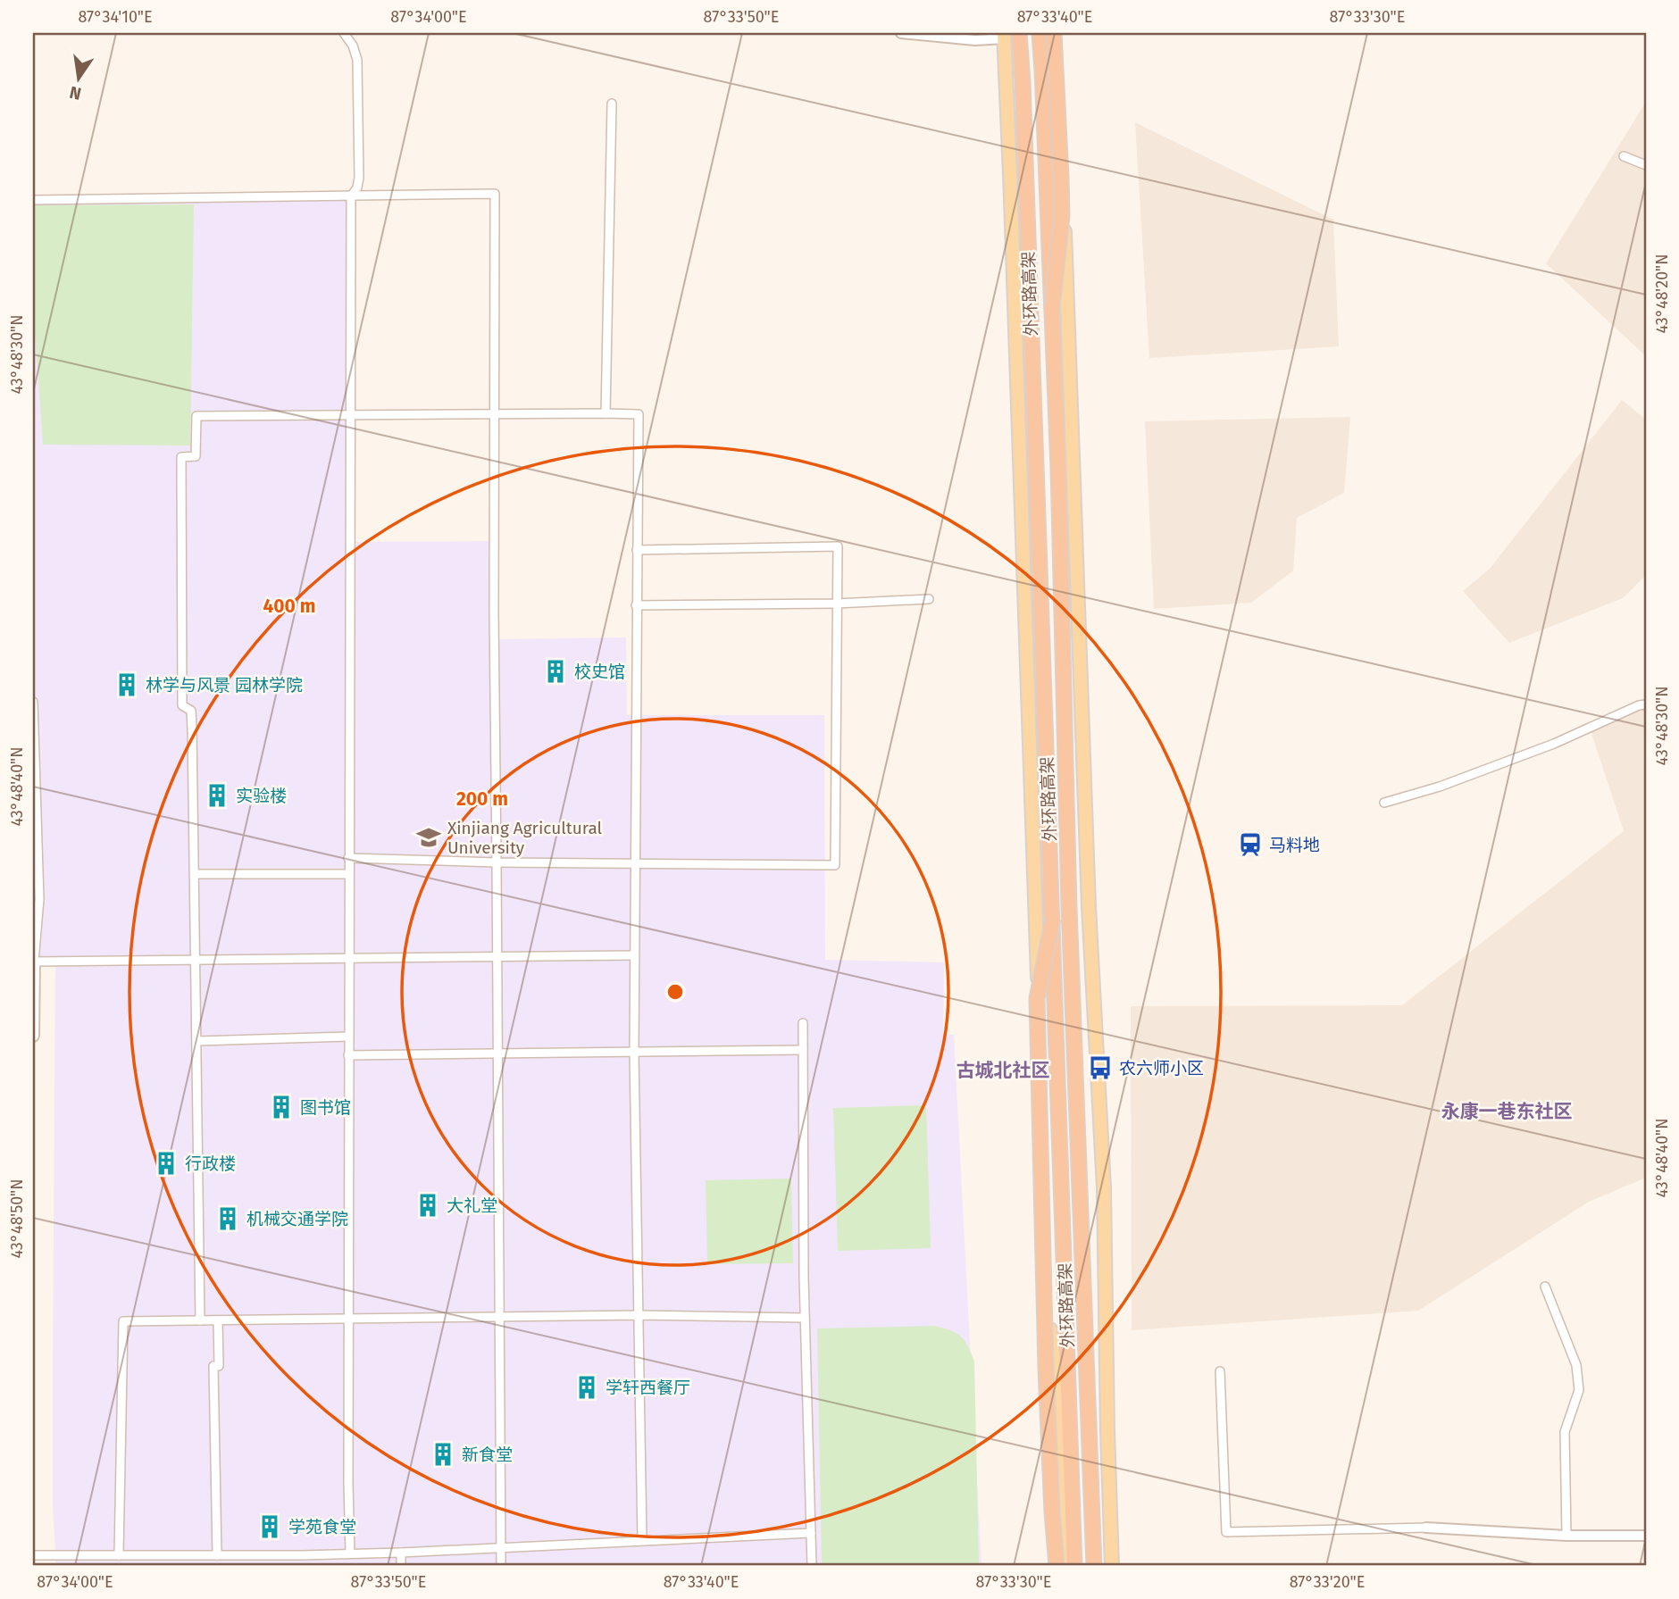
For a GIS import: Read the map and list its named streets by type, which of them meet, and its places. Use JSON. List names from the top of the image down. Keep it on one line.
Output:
{"streets":{"highway":["外环路高架"]},"districts":["古城北社区","永康一巷东社区"],"places":{"building":["校史馆","林学与风景 园林学院","实验楼","图书馆","行政楼","大礼堂","机械交通学院","学轩西餐厅","新食堂","学苑食堂"],"school or university":["Xinjiang Agricultural University"],"station":["马料地"],"bus stop":["农六师小区"]},"north":"bottom","coordinates":["87°34'10\"E","87°34'00\"E","87°33'50\"E","87°33'40\"E","87°33'30\"E","43°48'20\"N","43°48'30\"N","43°48'40\"N","43°48'50\"N","87°33'20\"E"],"rings":["400 m","200 m"]}
